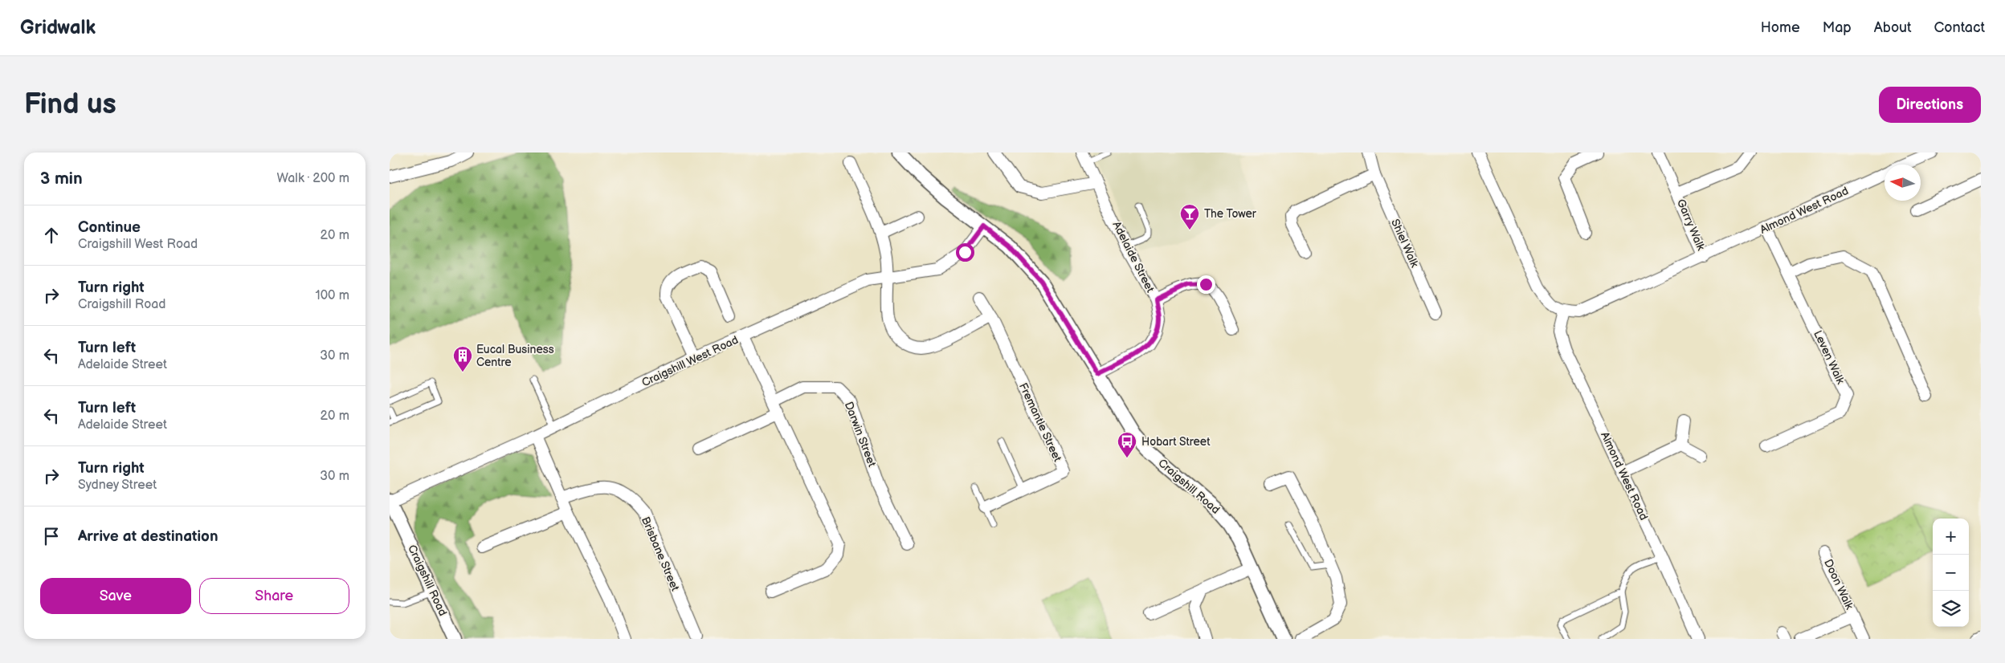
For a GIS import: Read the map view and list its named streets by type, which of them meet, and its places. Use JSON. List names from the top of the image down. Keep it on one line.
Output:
{"streets":{"street":["Almond West Road","Garry Walk","Shiel Walk","Adelaide Street","Leven Walk","Craigshill West Road","Fremantle Street","Darwin Street","Craigshill Road","Brisbane Street","Doon Walk"]},"crossings":[["Almond West Road","Garry Walk"],["Almond West Road","Leven Walk"],["Adelaide Street","Craigshill Road"],["Craigshill West Road","Craigshill Road"]],"places":{"bar":["The Tower"],"building":["Eucal Business Centre"],"bus stop":["Hobart Street"]},"north":"left","page":{"header":"Gridwalk","nav":["Home","Map","About","Contact"],"buttons":["Directions",["Save","Share"]],"title":"Find us","heading":["3 min","Walk · 200 m"],"list":[["Continue","Craigshill West Road","20 m"],["Turn right","Craigshill Road","100 m"],["Turn left","Adelaide Street","30 m"],["Turn left","Adelaide Street","20 m"],["Turn right","Sydney Street","30 m"],"Arrive at destination"],"map_buttons":["+","−"]}}
